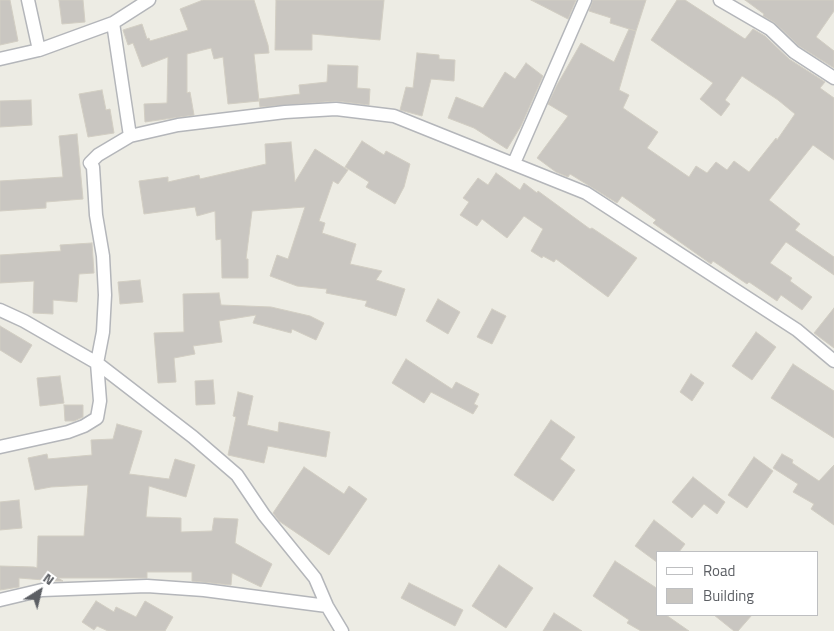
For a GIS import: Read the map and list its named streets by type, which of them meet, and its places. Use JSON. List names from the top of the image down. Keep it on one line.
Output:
{"legend":["Road","Building"],"north":"top right"}
